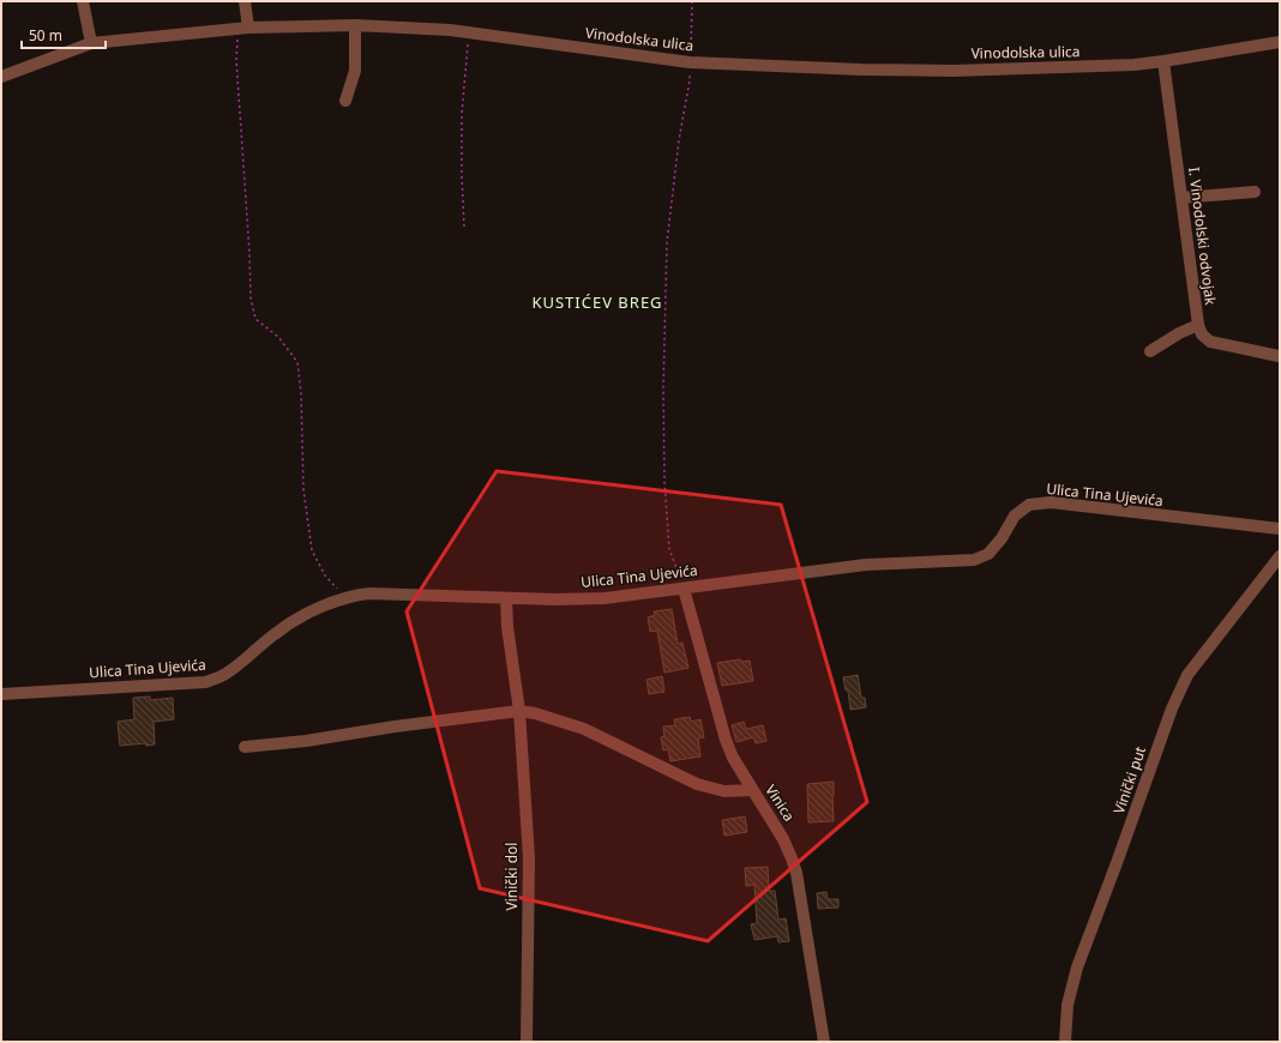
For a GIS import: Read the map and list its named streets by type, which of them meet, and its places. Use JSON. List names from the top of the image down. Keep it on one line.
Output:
{"streets":{"street":["Vinodolska ulica","I. Vinodolski odvojak","Ulica Tina Ujevića","Vinički put","Vinica","Vinički dol"]},"crossings":[["Vinodolska ulica","I. Vinodolski odvojak"],["Ulica Tina Ujevića","Vinica"],["Ulica Tina Ujevića","Vinički dol"]],"districts":["KUSTIĆEV BREG"],"scale_bar":"50 m"}
